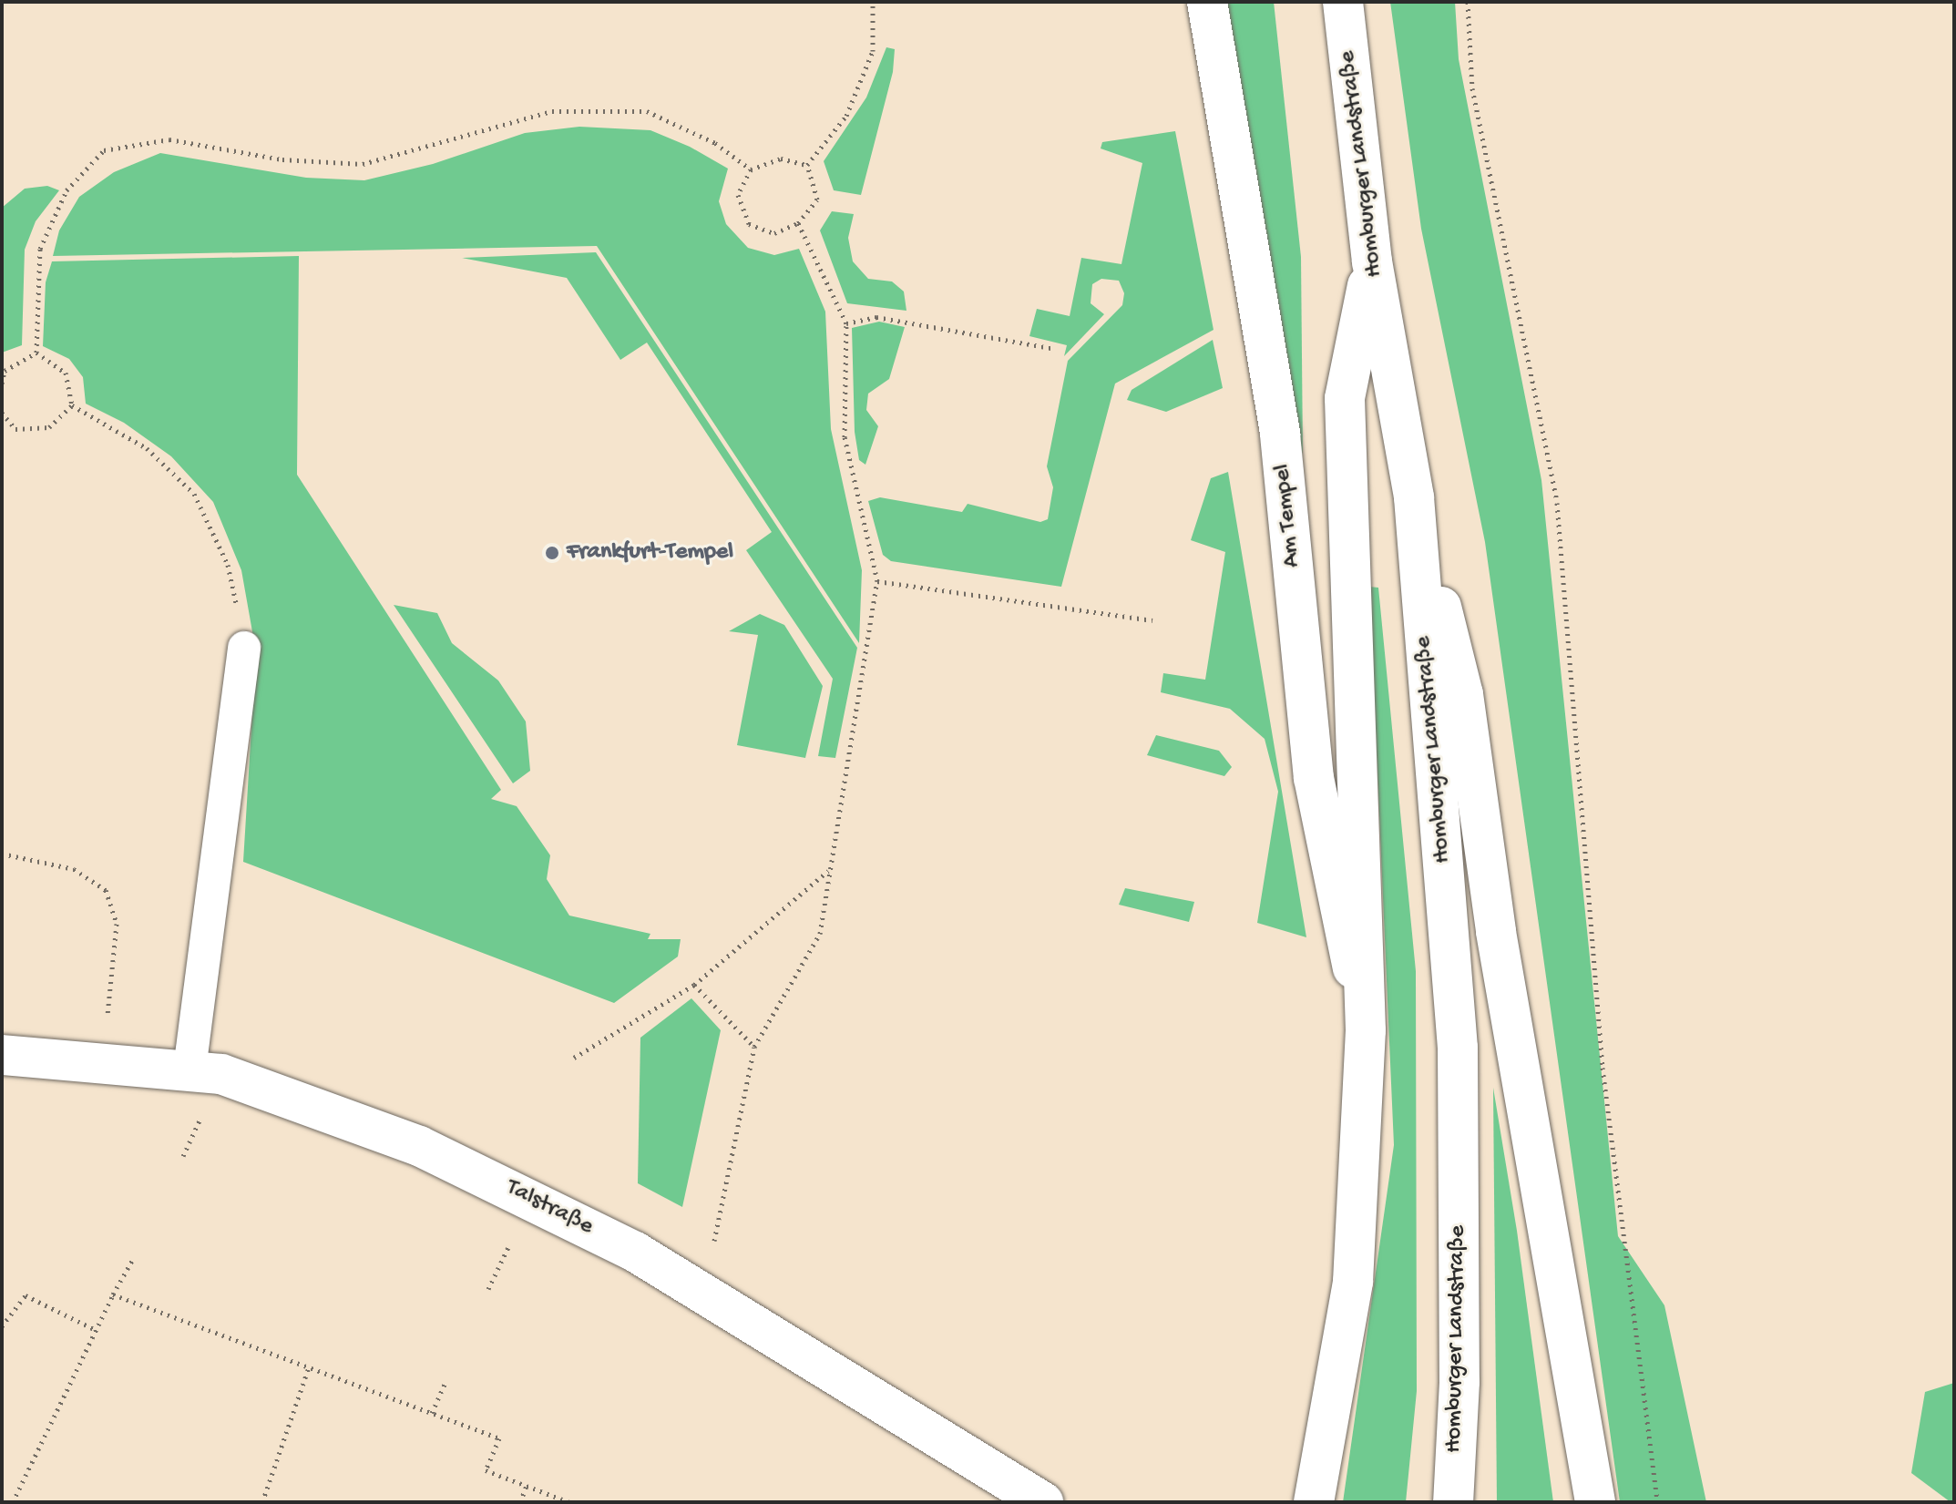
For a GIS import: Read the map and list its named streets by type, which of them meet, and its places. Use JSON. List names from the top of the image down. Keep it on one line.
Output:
{"streets":{"street":["Homburger Landstraße","Am Tempel","Talstraße"]},"places":["Frankfurt-Tempel"]}
